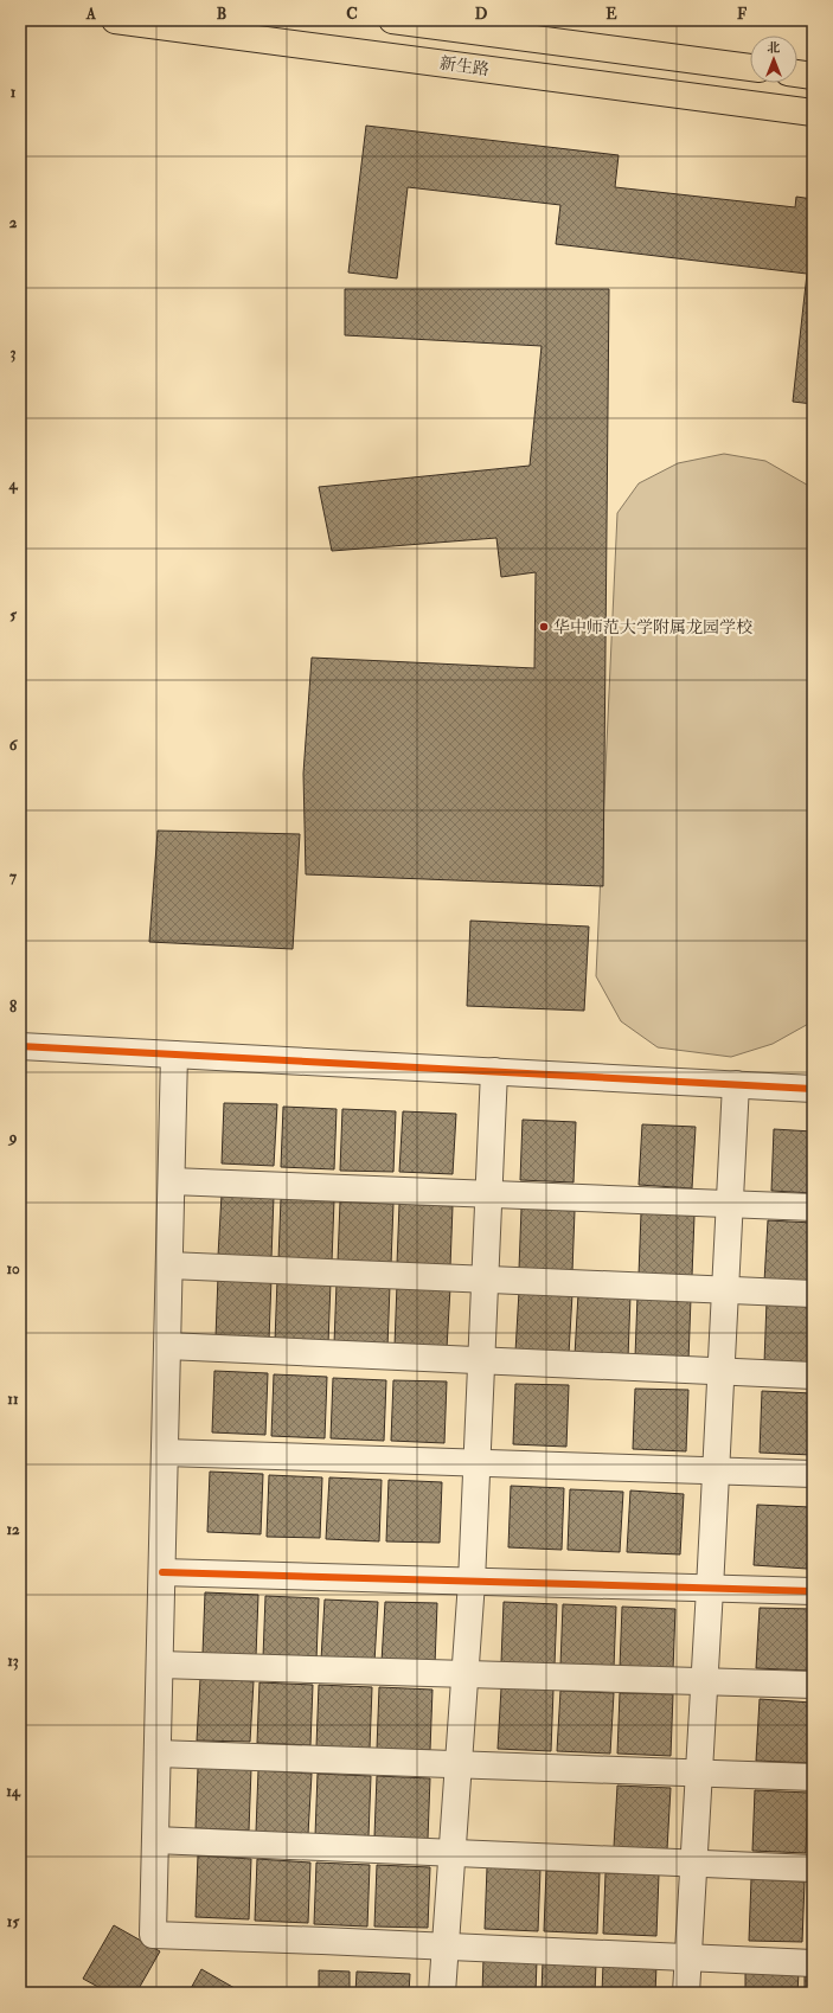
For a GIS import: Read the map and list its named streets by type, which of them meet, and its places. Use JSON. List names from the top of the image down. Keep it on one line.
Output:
{"streets":{"main road":["新生路"]},"places":["华中师范大学附属龙园学校"],"north":"top","grid":{"columns":["A","B","C","D","E","F"],"rows":["1","2","3","4","5","6","7","8","9","10","11","12","13","14","15"]}}
